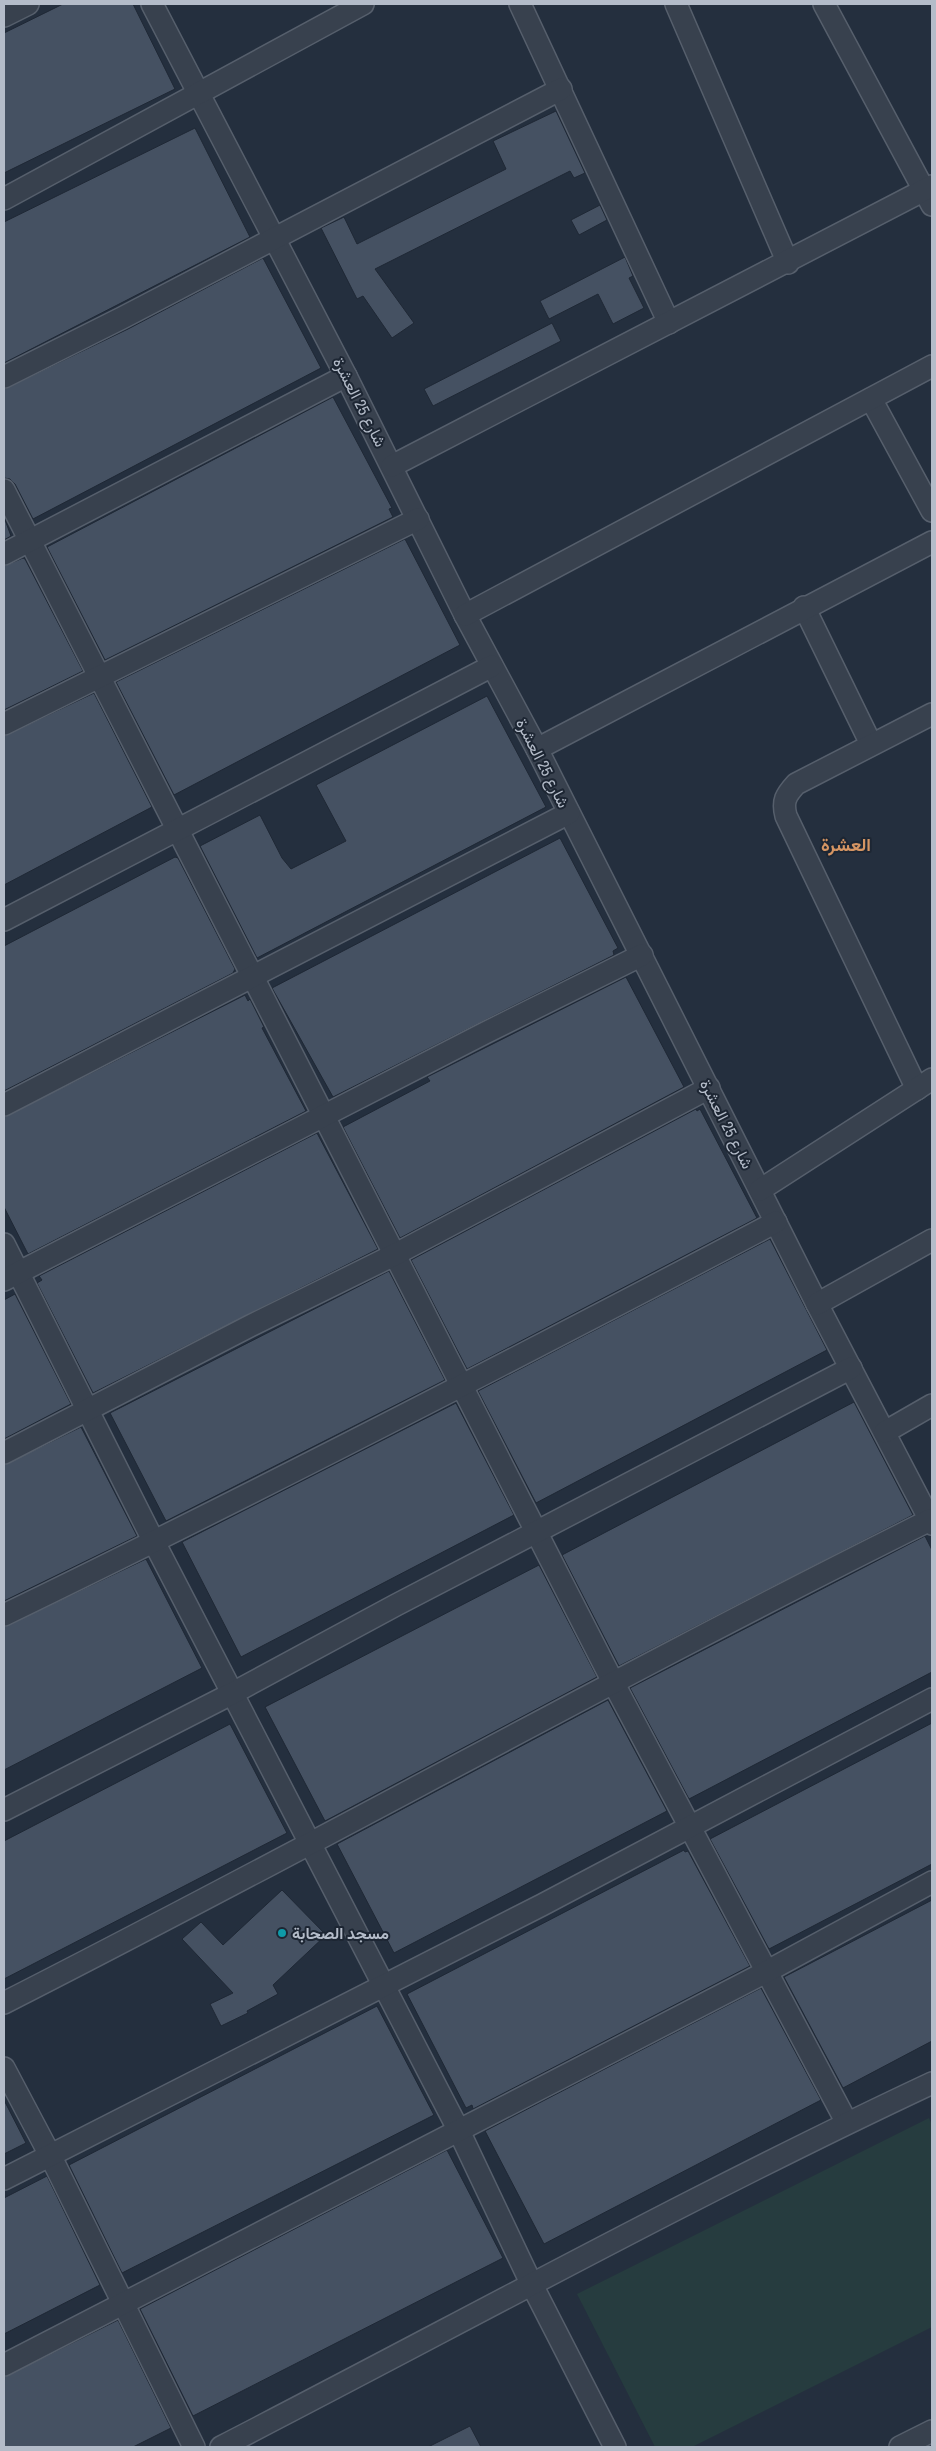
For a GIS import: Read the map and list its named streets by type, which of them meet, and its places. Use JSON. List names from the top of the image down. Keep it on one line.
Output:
{"streets":{"street":["شارع 25 العشرة"]},"districts":["العشرة"],"places":["مسجد الصحابة"]}
